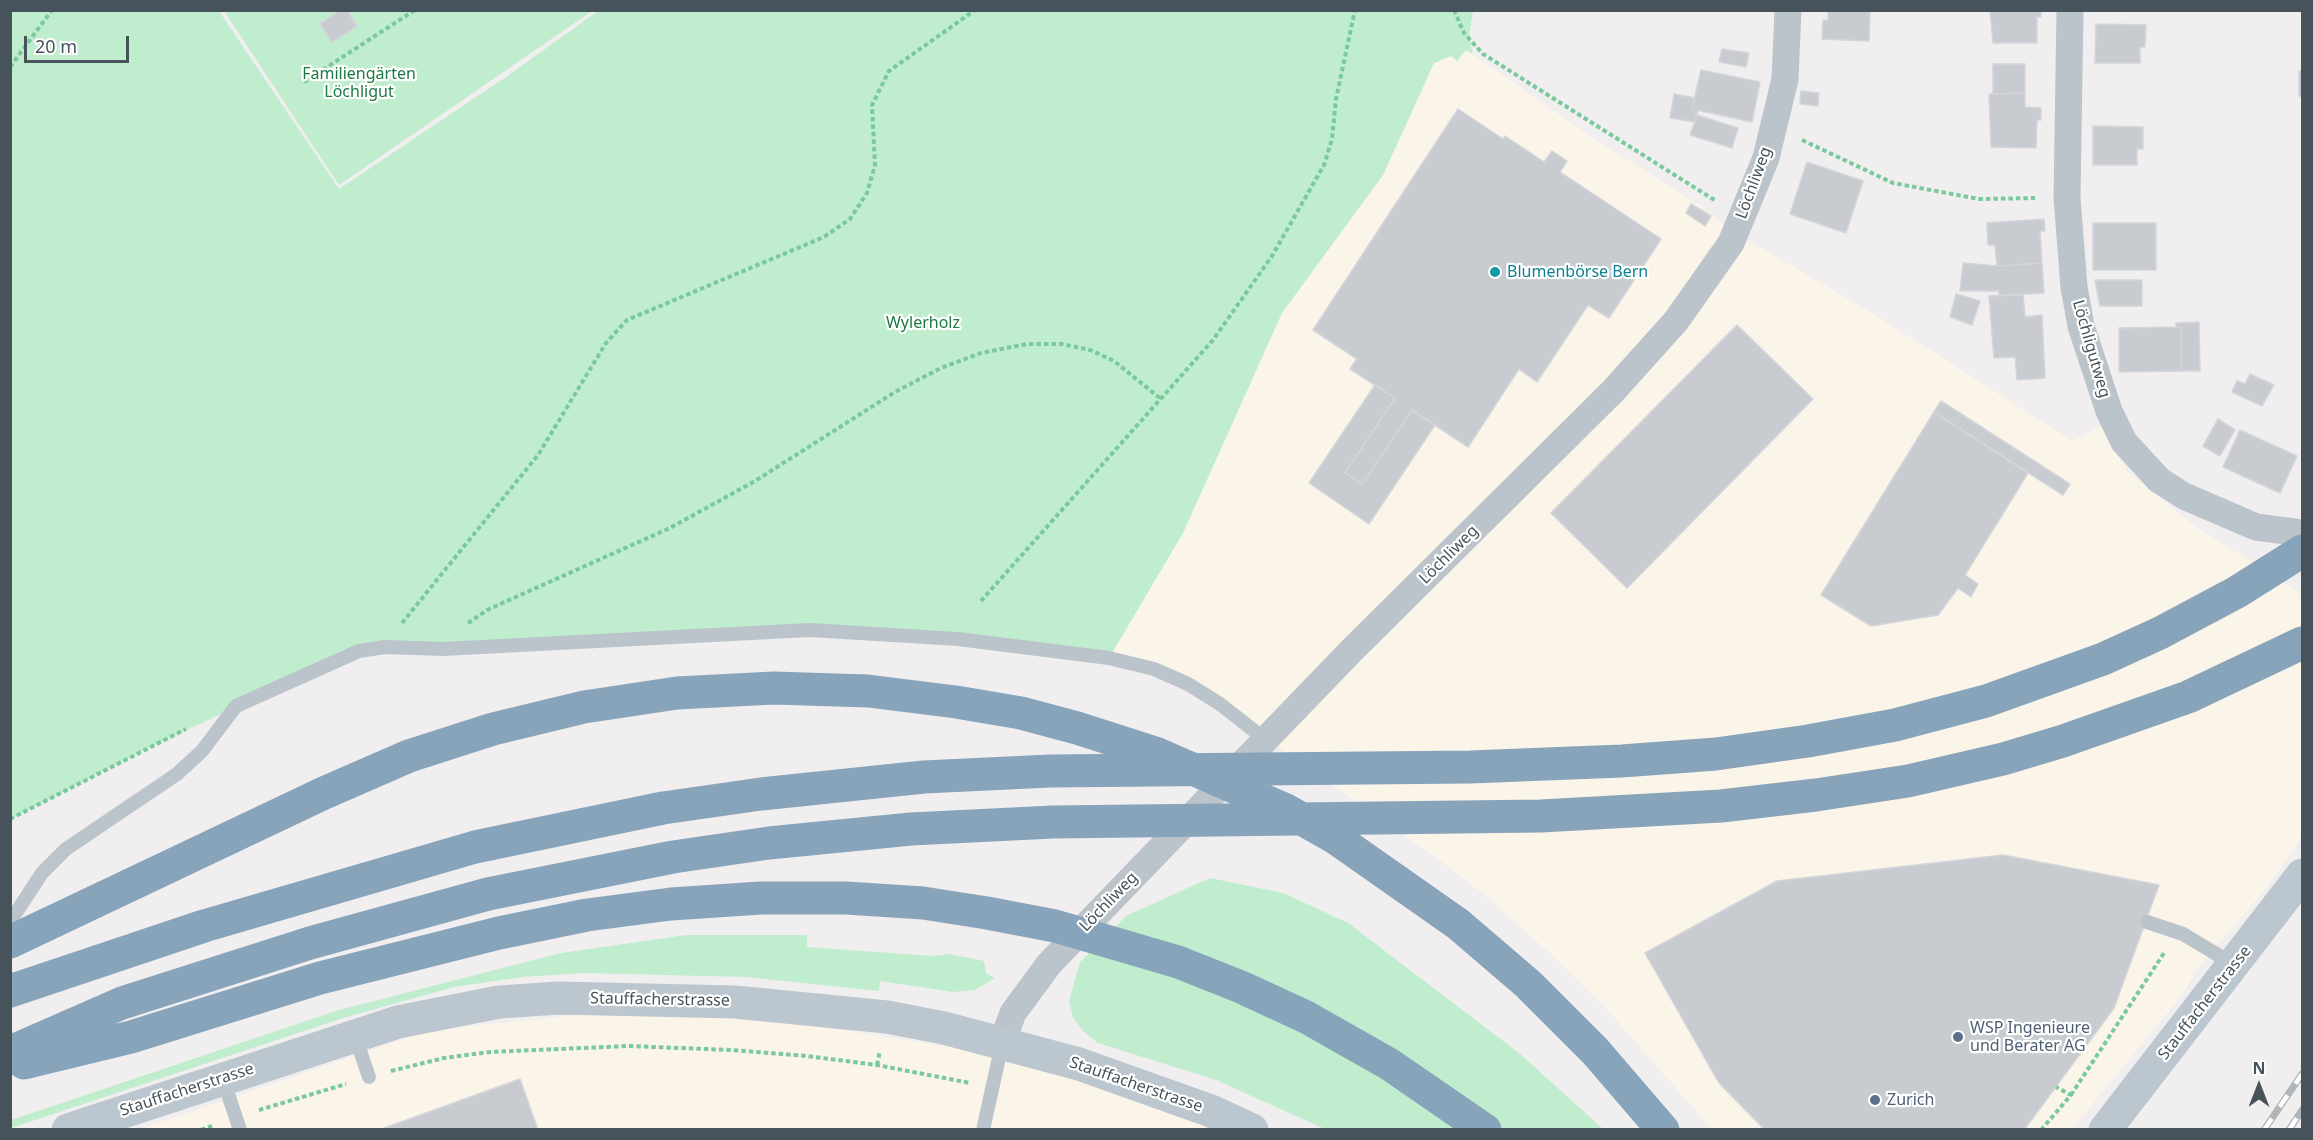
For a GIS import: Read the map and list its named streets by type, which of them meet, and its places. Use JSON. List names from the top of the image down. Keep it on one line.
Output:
{"streets":{"street":["Löchliweg","Löchligutweg","Stauffacherstrasse"]},"crossings":[["Löchliweg","Stauffacherstrasse"]],"parks":["Familiengärten Löchligut","Wylerholz"],"places":["Blumenbörse Bern","WSP Ingenieure und Berater AG","Zurich"],"scale_bar":"20 m","north":"top"}
